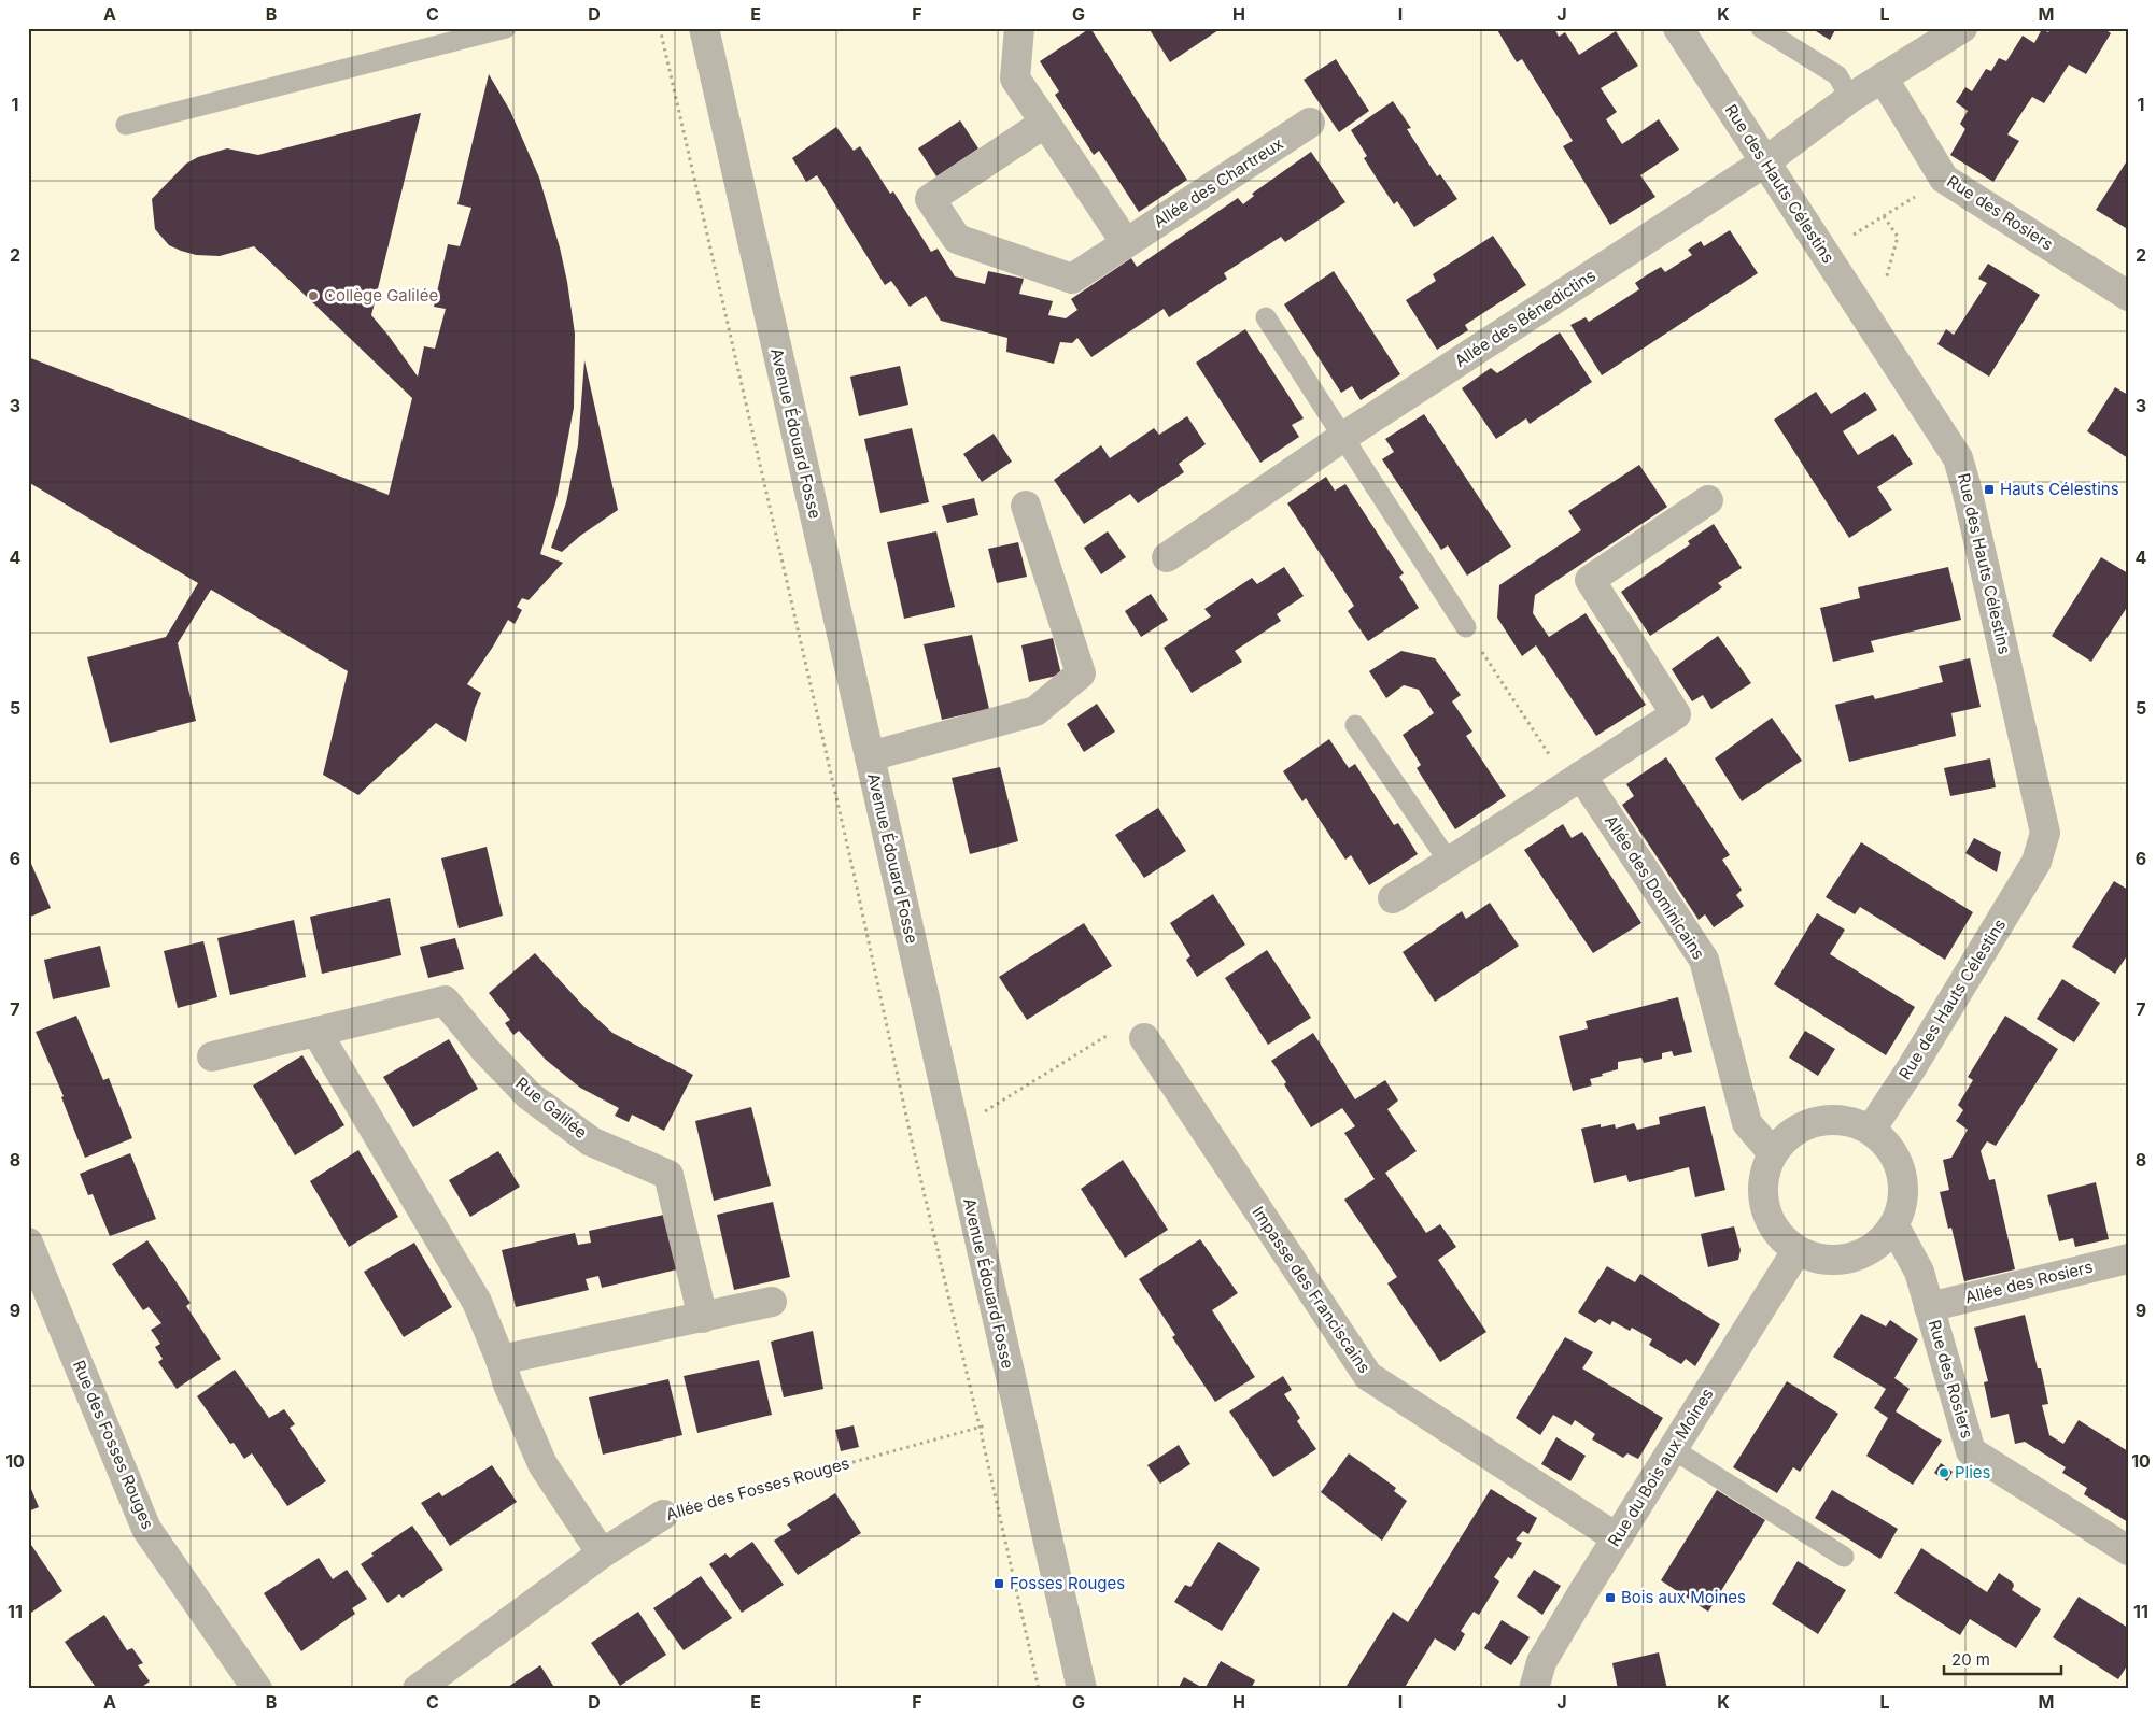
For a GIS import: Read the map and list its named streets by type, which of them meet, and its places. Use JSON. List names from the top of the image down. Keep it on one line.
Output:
{"streets":{"street":["Allée des Chartreux","Rue des Hauts Célestins","Rue des Rosiers","Allée des Bénedictins","Avenue Édouard Fosse","Allée des Dominicains","Rue Galilée","Allée des Rosiers","Impasse des Franciscains","Rue des Fosses Rouges","Rue du Bois aux Moines","Allée des Fosses Rouges"]},"crossings":[["Rue des Hauts Célestins","Rue des Rosiers"],["Rue des Hauts Célestins","Allée des Bénedictins"],["Rue des Hauts Célestins","Allée des Dominicains"],["Rue des Hauts Célestins","Rue du Bois aux Moines"],["Rue des Rosiers","Allée des Bénedictins"],["Rue des Rosiers","Allée des Dominicains"],["Rue des Rosiers","Allée des Rosiers"],["Rue des Rosiers","Rue du Bois aux Moines"],["Avenue Édouard Fosse","Allée des Fosses Rouges"],["Allée des Dominicains","Rue du Bois aux Moines"],["Impasse des Franciscains","Rue du Bois aux Moines"]],"places":{"other":["Collège Galilée","Plies"],"transit":["Hauts Célestins","Fosses Rouges","Bois aux Moines"]},"scale_bar":"20 m","grid":{"columns":["A","B","C","D","E","F","G","H","I","J","K","L","M"],"rows":["1","2","3","4","5","6","7","8","9","10","11"]}}
